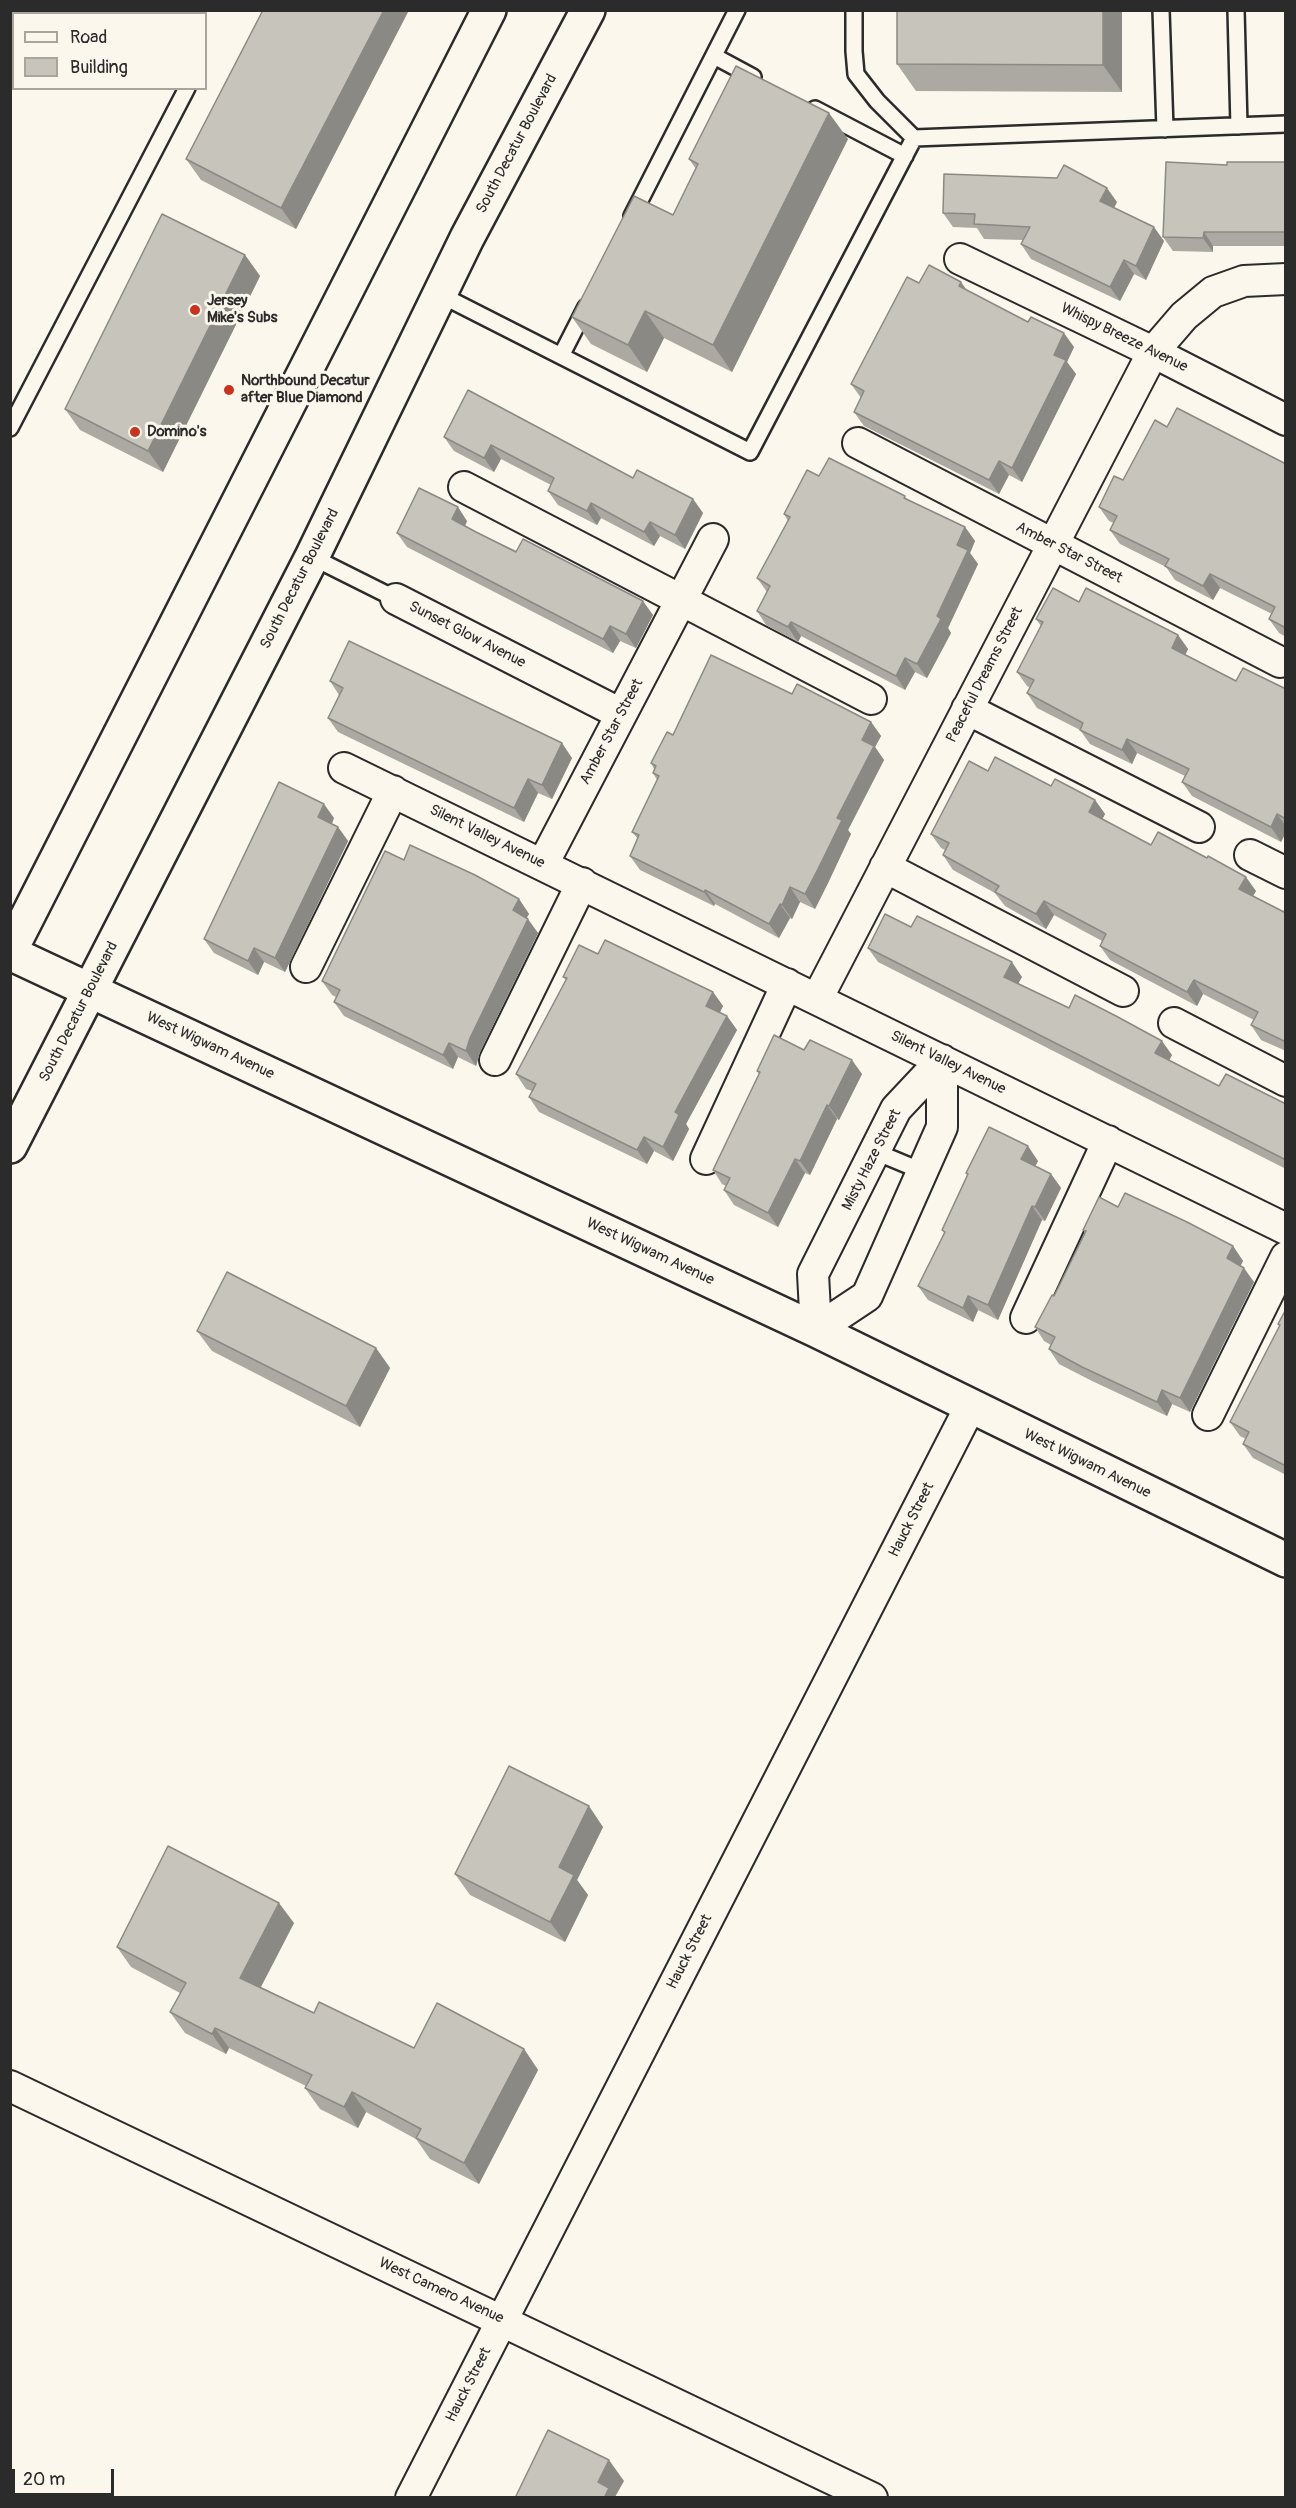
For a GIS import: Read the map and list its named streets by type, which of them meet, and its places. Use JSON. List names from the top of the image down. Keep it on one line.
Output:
{"streets":{"main road":["South Decatur Boulevard","West Wigwam Avenue"],"street":["Whispy Breeze Avenue","Amber Star Street","Sunset Glow Avenue","Peaceful Dreams Street","Silent Valley Avenue","Misty Haze Street","Hauck Street","West Camero Avenue"]},"crossings":[["South Decatur Boulevard","Sunset Glow Avenue"],["South Decatur Boulevard","West Wigwam Avenue"],["Whispy Breeze Avenue","Peaceful Dreams Street"],["Amber Star Street","Sunset Glow Avenue"],["Amber Star Street","Peaceful Dreams Street"],["Amber Star Street","Silent Valley Avenue"],["Peaceful Dreams Street","Silent Valley Avenue"],["Silent Valley Avenue","Misty Haze Street"],["West Wigwam Avenue","Misty Haze Street"],["West Wigwam Avenue","Hauck Street"],["Hauck Street","West Camero Avenue"]],"places":["Jersey Mike's Subs","Northbound Decatur after Blue Diamond","Domino's"],"legend":["Road","Building"],"scale_bar":"20 m"}
